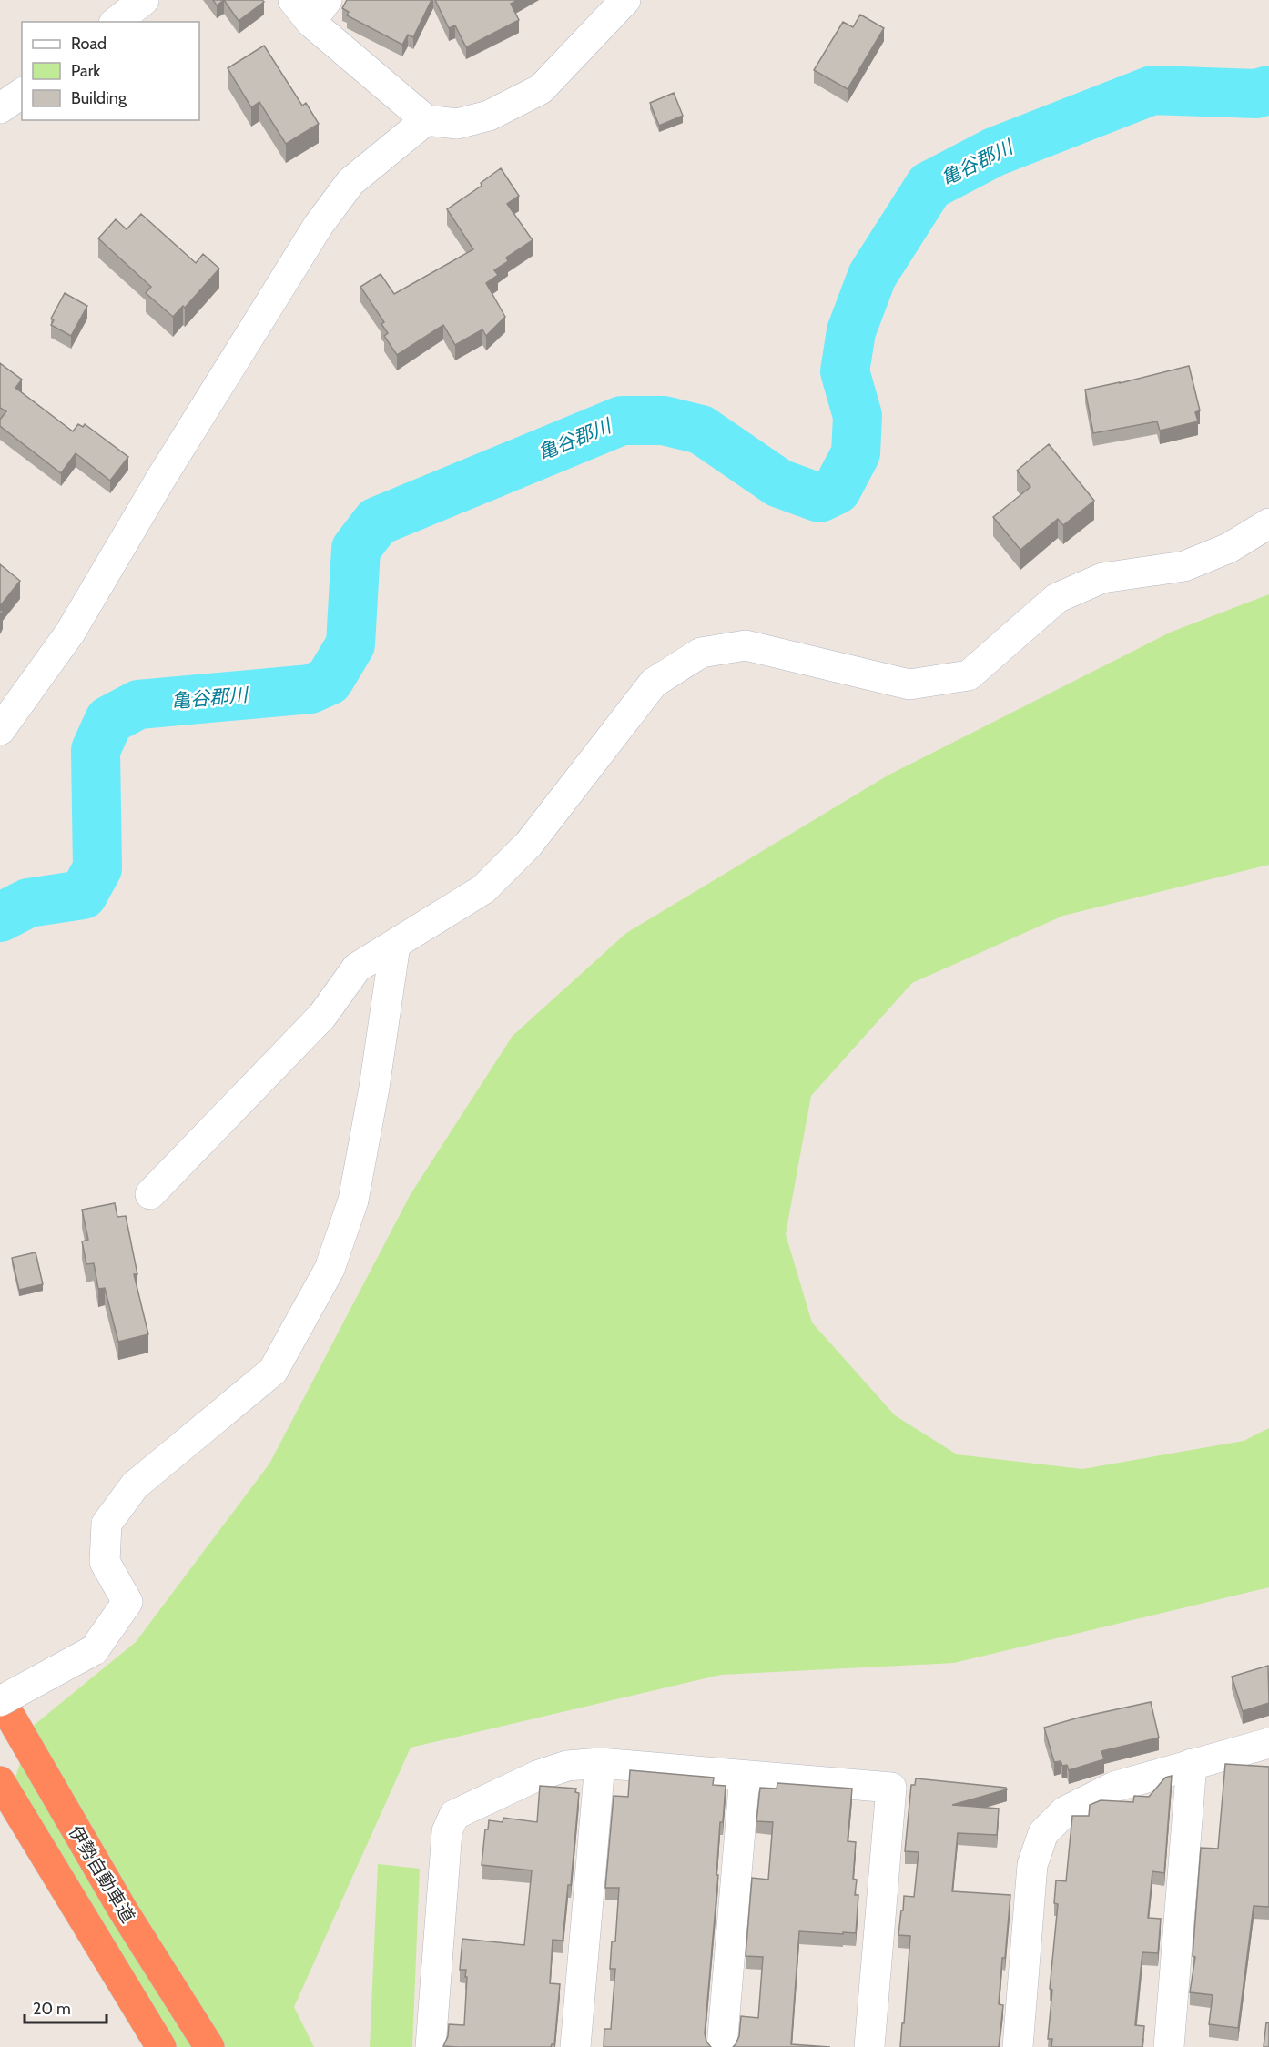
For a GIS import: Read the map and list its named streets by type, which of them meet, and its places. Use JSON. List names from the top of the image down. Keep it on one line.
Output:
{"streets":{"highway":["伊勢自動車道"]},"water":["亀谷郡川"],"legend":["Road","Park","Building"],"scale_bar":"20 m"}
